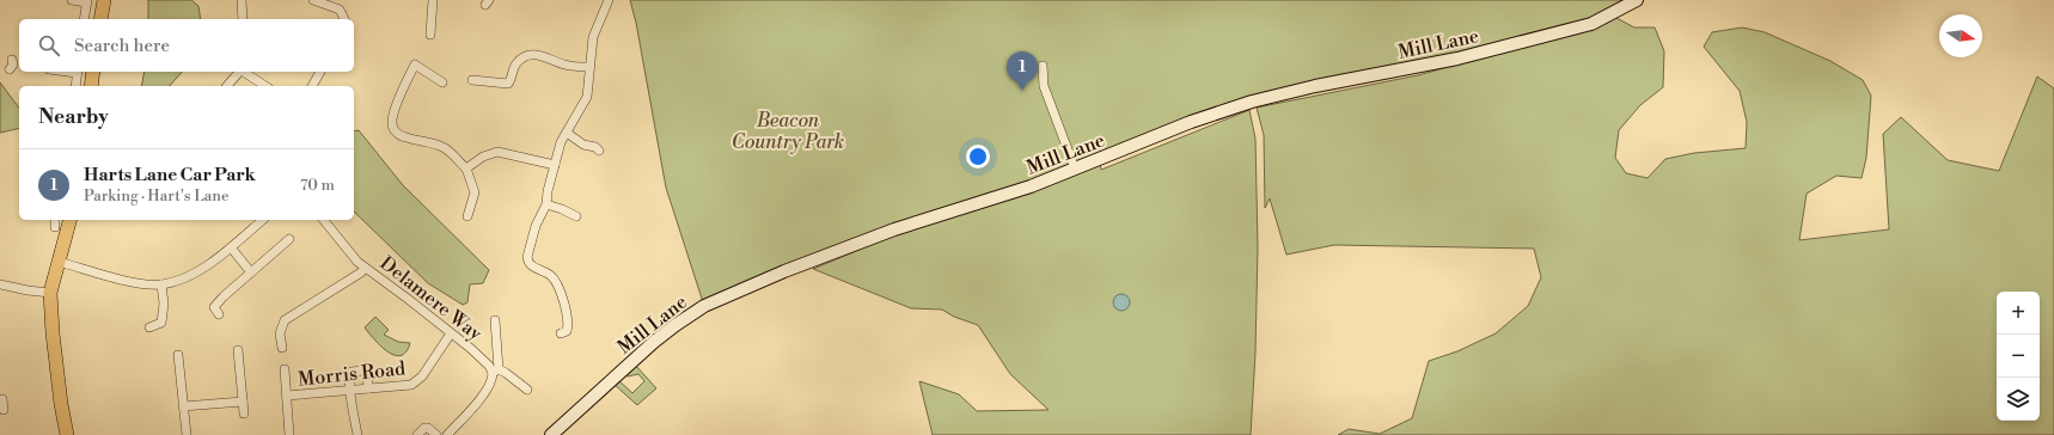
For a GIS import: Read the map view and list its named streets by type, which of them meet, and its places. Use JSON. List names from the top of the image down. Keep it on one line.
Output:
{"streets":{"street":["Mill Lane","Delamere Way","Morris Road"]},"crossings":[["Delamere Way","Morris Road"]],"parks":["Beacon Country Park"],"north":"right","page":{"search":"Search here","pins":"1","heading":"Nearby","list":[{"mark":"1","name":"Harts Lane Car Park","note":"Parking · Hart's Lane","value":"70 m"}],"map_buttons":["+","−"]}}
